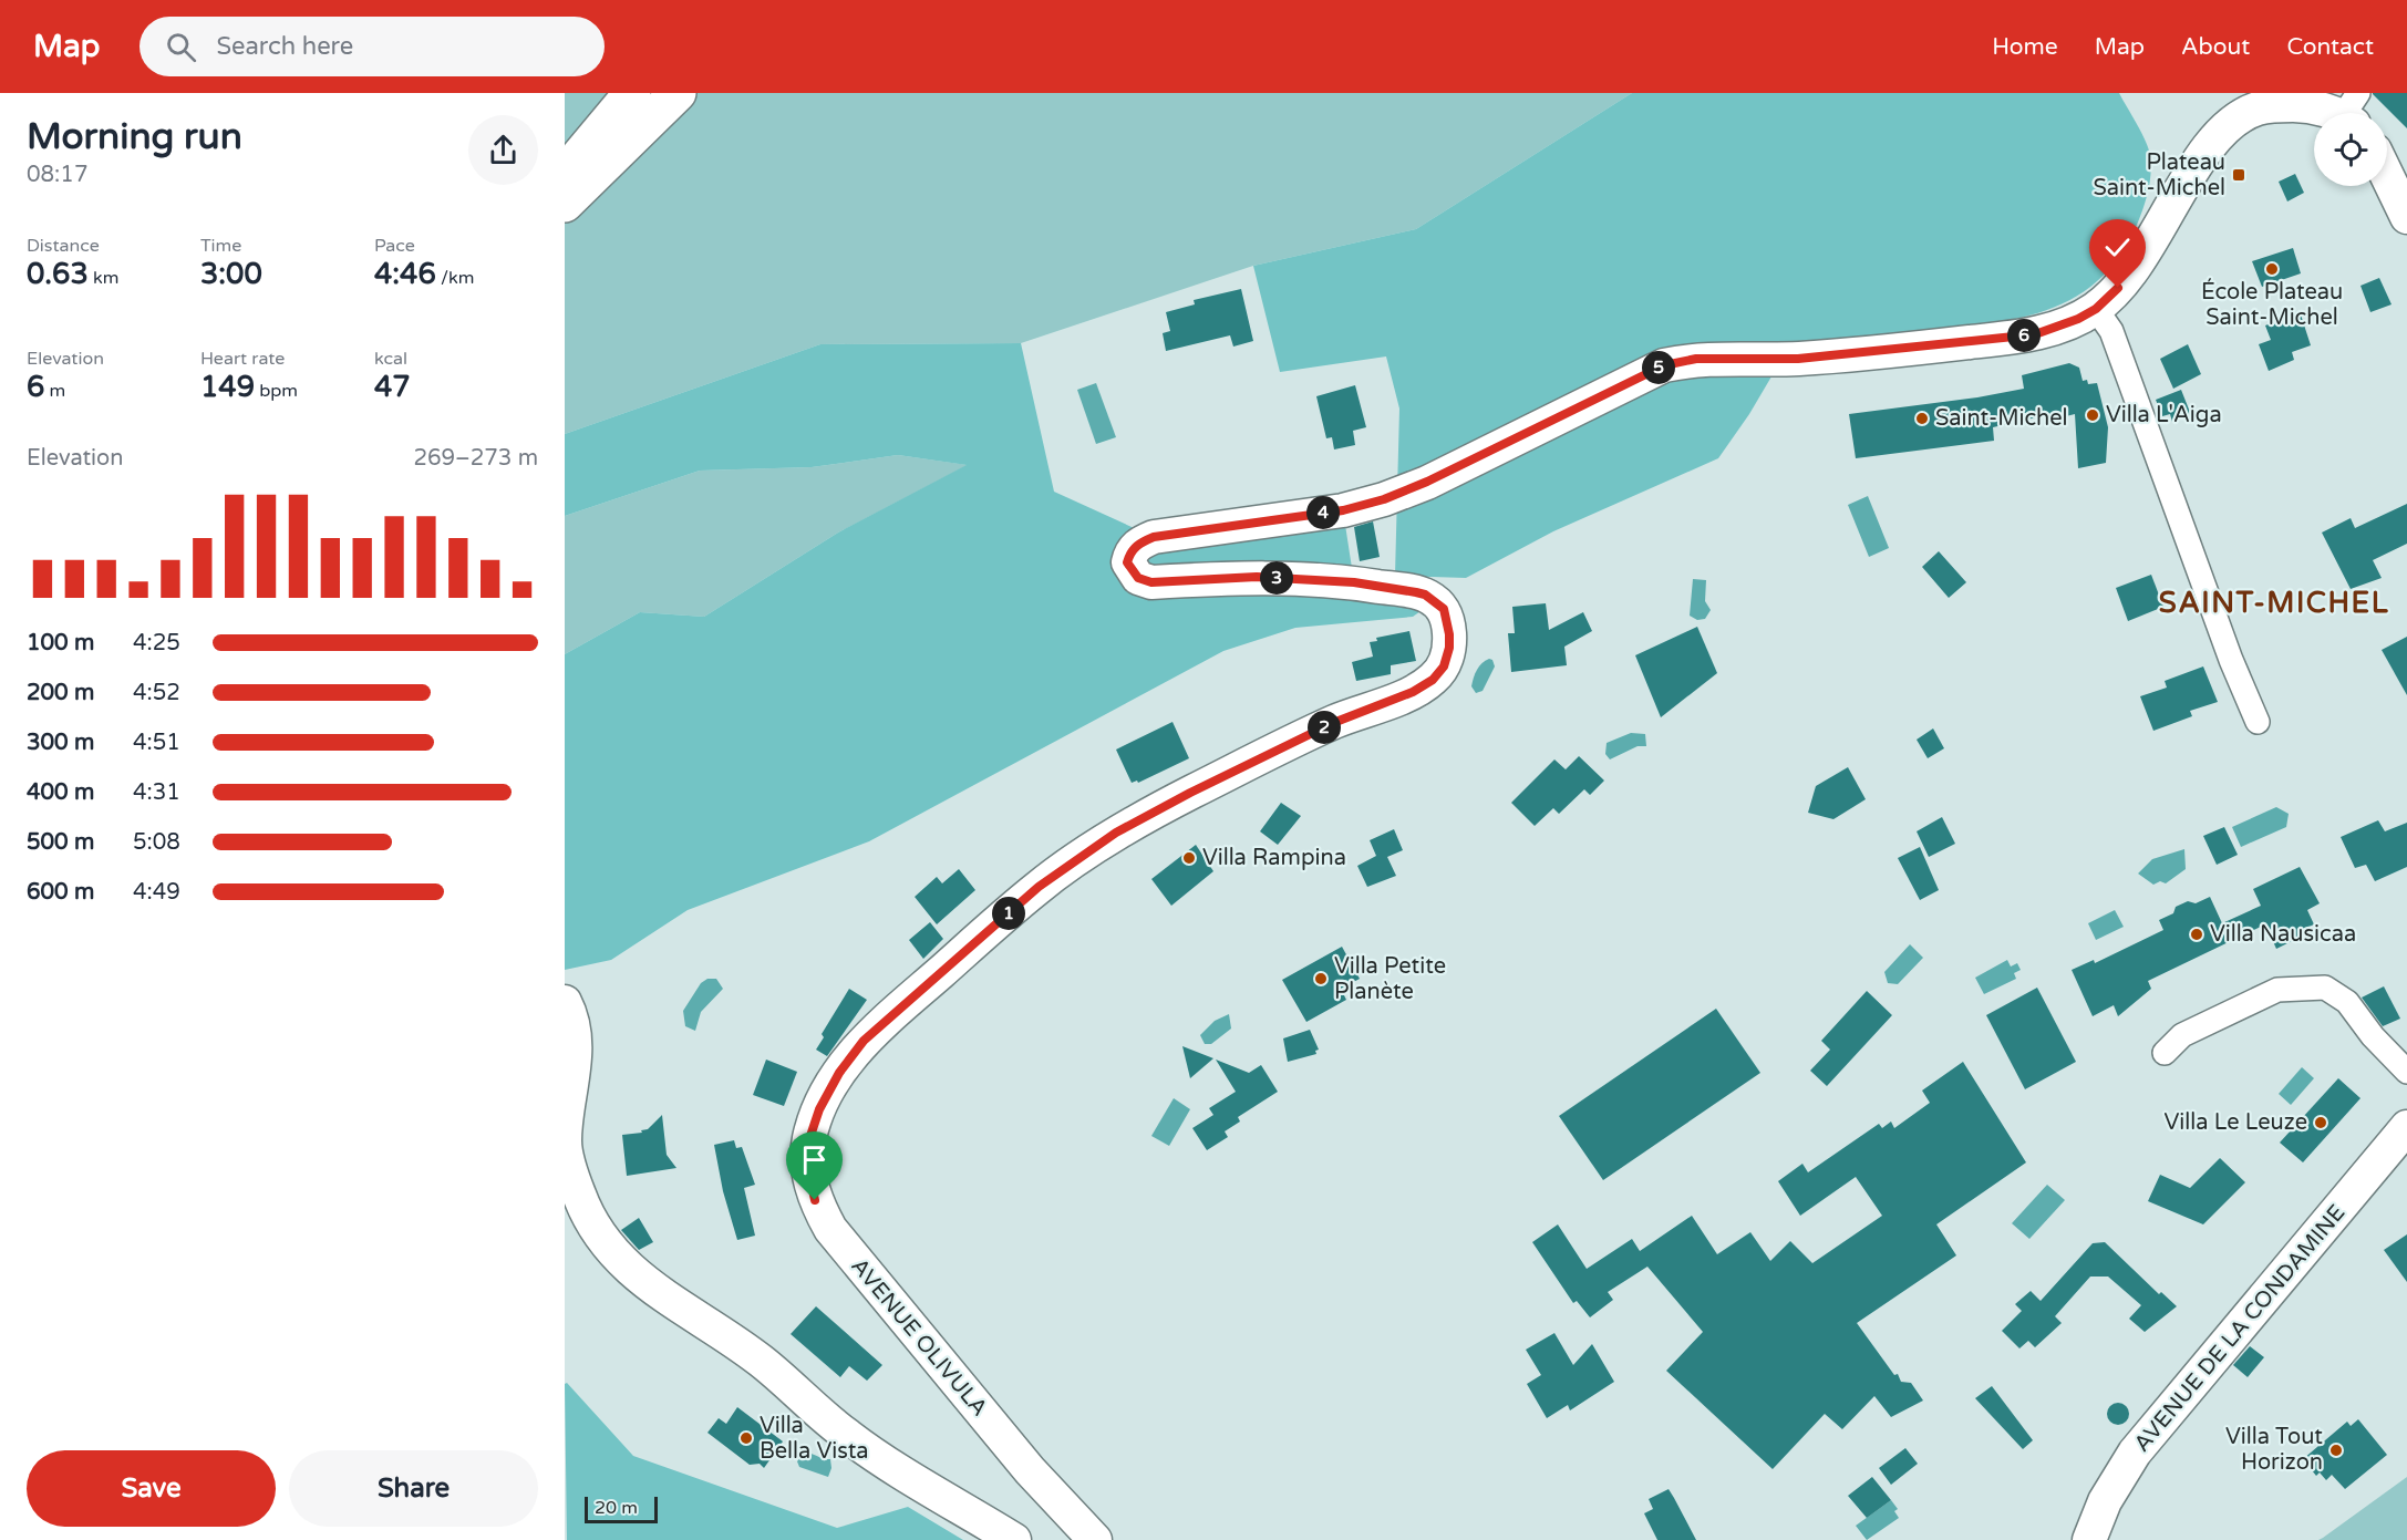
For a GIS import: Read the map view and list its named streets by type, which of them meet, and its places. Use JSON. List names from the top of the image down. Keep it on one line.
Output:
{"streets":{"street":["AVENUE DE LA CONDAMINE","AVENUE OLIVULA"]},"districts":["SAINT-MICHEL"],"places":{"transit":["Plateau Saint-Michel"],"other":["École Plateau Saint-Michel","Villa L'Aiga","Saint-Michel","Villa Rampina","Villa Nausicaa","Villa Petite Planète","Villa Le Leuze","Villa Bella Vista","Villa Tout Horizon"]},"scale_bar":"20 m","page":{"header":"Map","search":"Search here","nav":["Home","Map","About","Contact"],"heading":["Morning run","08:17"],"stats":[["Distance","0.63 km"],["Time","3:00"],["Pace","4:46 /km"],["Elevation","6 m"],["Heart rate","149 bpm"],["kcal","47"]],"pins":["6","5","4","3","2","1"],"chart":["Elevation","269–273 m"],"list":[{"name":"100 m","note":"4:25"},{"name":"200 m","note":"4:52"},{"name":"300 m","note":"4:51"},{"name":"400 m","note":"4:31"},{"name":"500 m","note":"5:08"},{"name":"600 m","note":"4:49"}],"buttons":["Save","Share"],"scale":"20 m"}}
